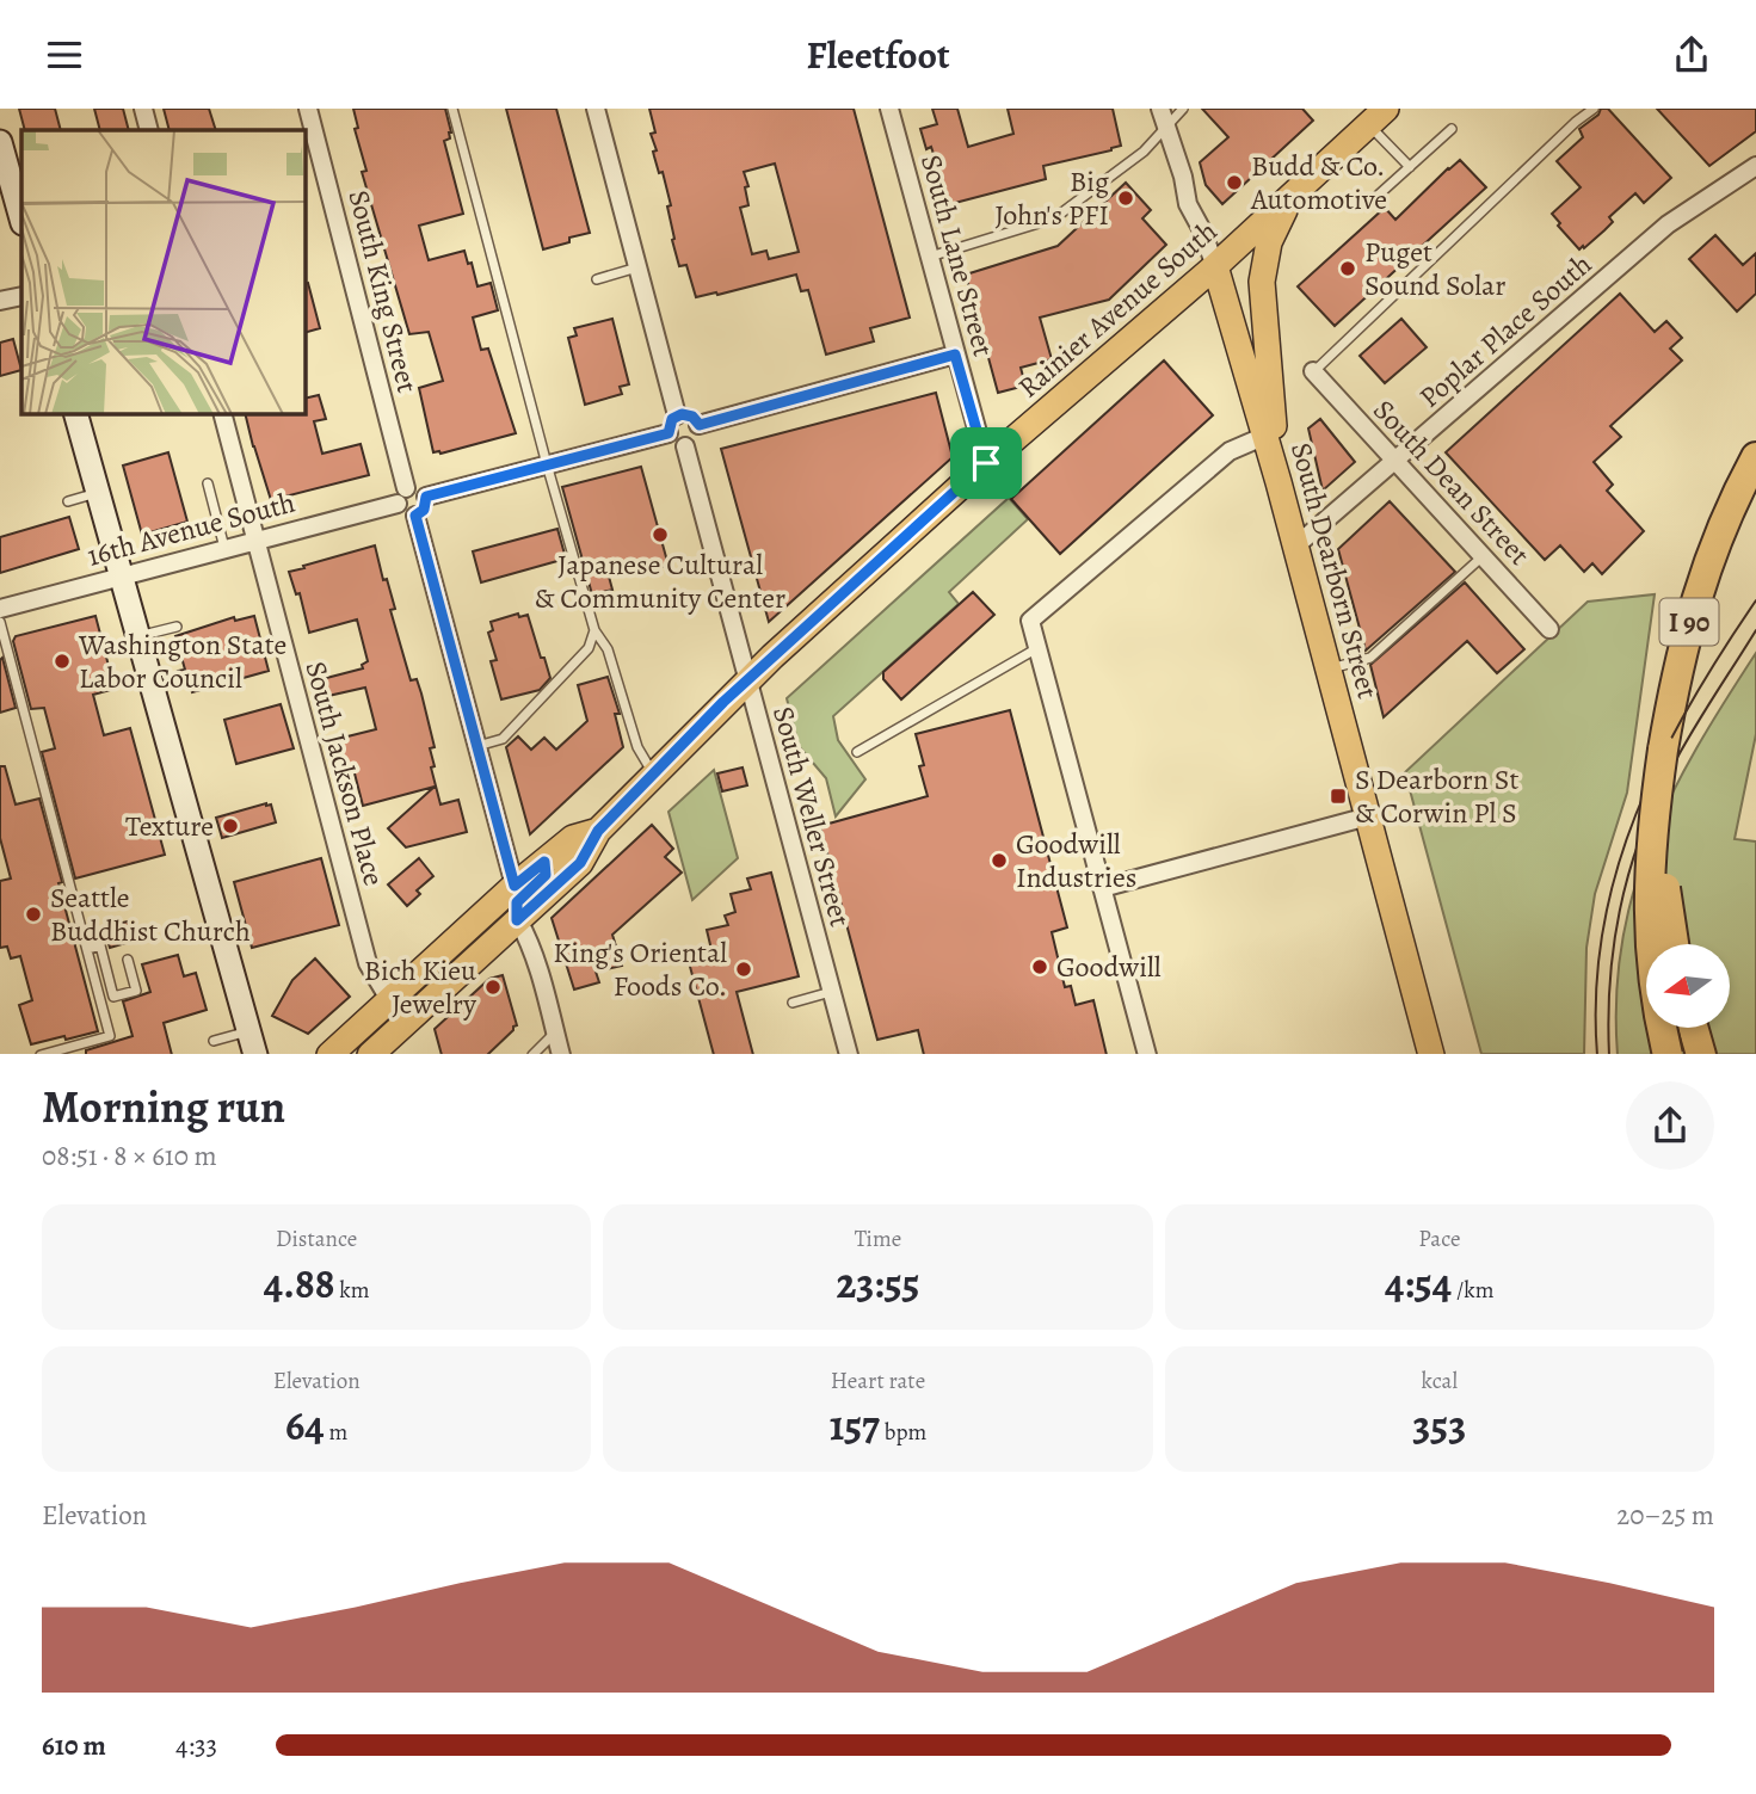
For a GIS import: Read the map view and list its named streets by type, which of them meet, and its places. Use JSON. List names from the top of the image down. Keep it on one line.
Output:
{"streets":{"highway":["I 90"],"main road":["Rainier Avenue South","South Dearborn Street"],"street":["South Lane Street","South King Street","Poplar Place South","South Dean Street","16th Avenue South","South Jackson Place","South Weller Street"]},"crossings":[["South Lane Street","Rainier Avenue South"],["South King Street","16th Avenue South"],["Rainier Avenue South","South Dearborn Street"],["Rainier Avenue South","South Jackson Place"],["Rainier Avenue South","South Weller Street"],["Poplar Place South","South Dean Street"],["Poplar Place South","South Dearborn Street"],["16th Avenue South","South Jackson Place"]],"places":{"other":["Budd & Co. Automotive","Big John's PFI","Puget Sound Solar","Japanese Cultural & Community Center","Washington State Labor Council","Texture","Goodwill Industries","Seattle Buddhist Church","Goodwill","King's Oriental Foods Co.","Bich Kieu Jewelry"],"transit":["S Dearborn St & Corwin Pl S"]},"north":"left","page":{"header":"Fleetfoot","heading":["Morning run","08:51 · 8 × 610 m"],"stats":[["Distance","4.88 km"],["Time","23:55"],["Pace","4:54 /km"],["Elevation","64 m"],["Heart rate","157 bpm"],["kcal","353"]],"chart":["Elevation","20–25 m"],"list":[{"name":"610 m","note":"4:33"}]}}
